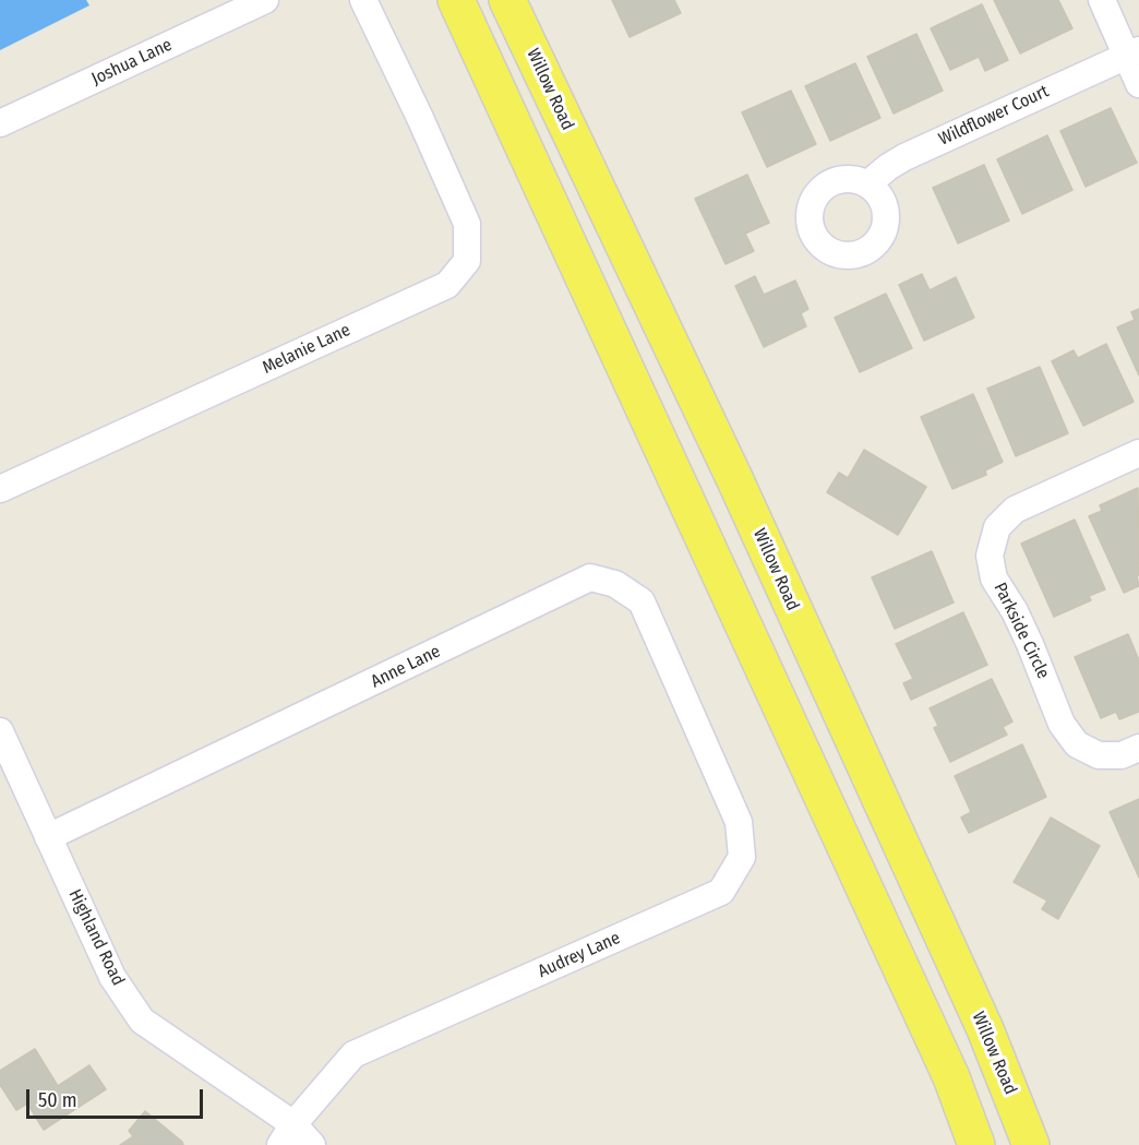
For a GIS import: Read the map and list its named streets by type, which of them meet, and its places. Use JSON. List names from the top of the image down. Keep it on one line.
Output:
{"streets":{"main road":["Willow Road"],"street":["Joshua Lane","Wildflower Court","Melanie Lane","Parkside Circle","Anne Lane","Highland Road","Audrey Lane"]},"crossings":[["Anne Lane","Highland Road"],["Anne Lane","Audrey Lane"],["Highland Road","Audrey Lane"]],"scale_bar":"50 m"}
